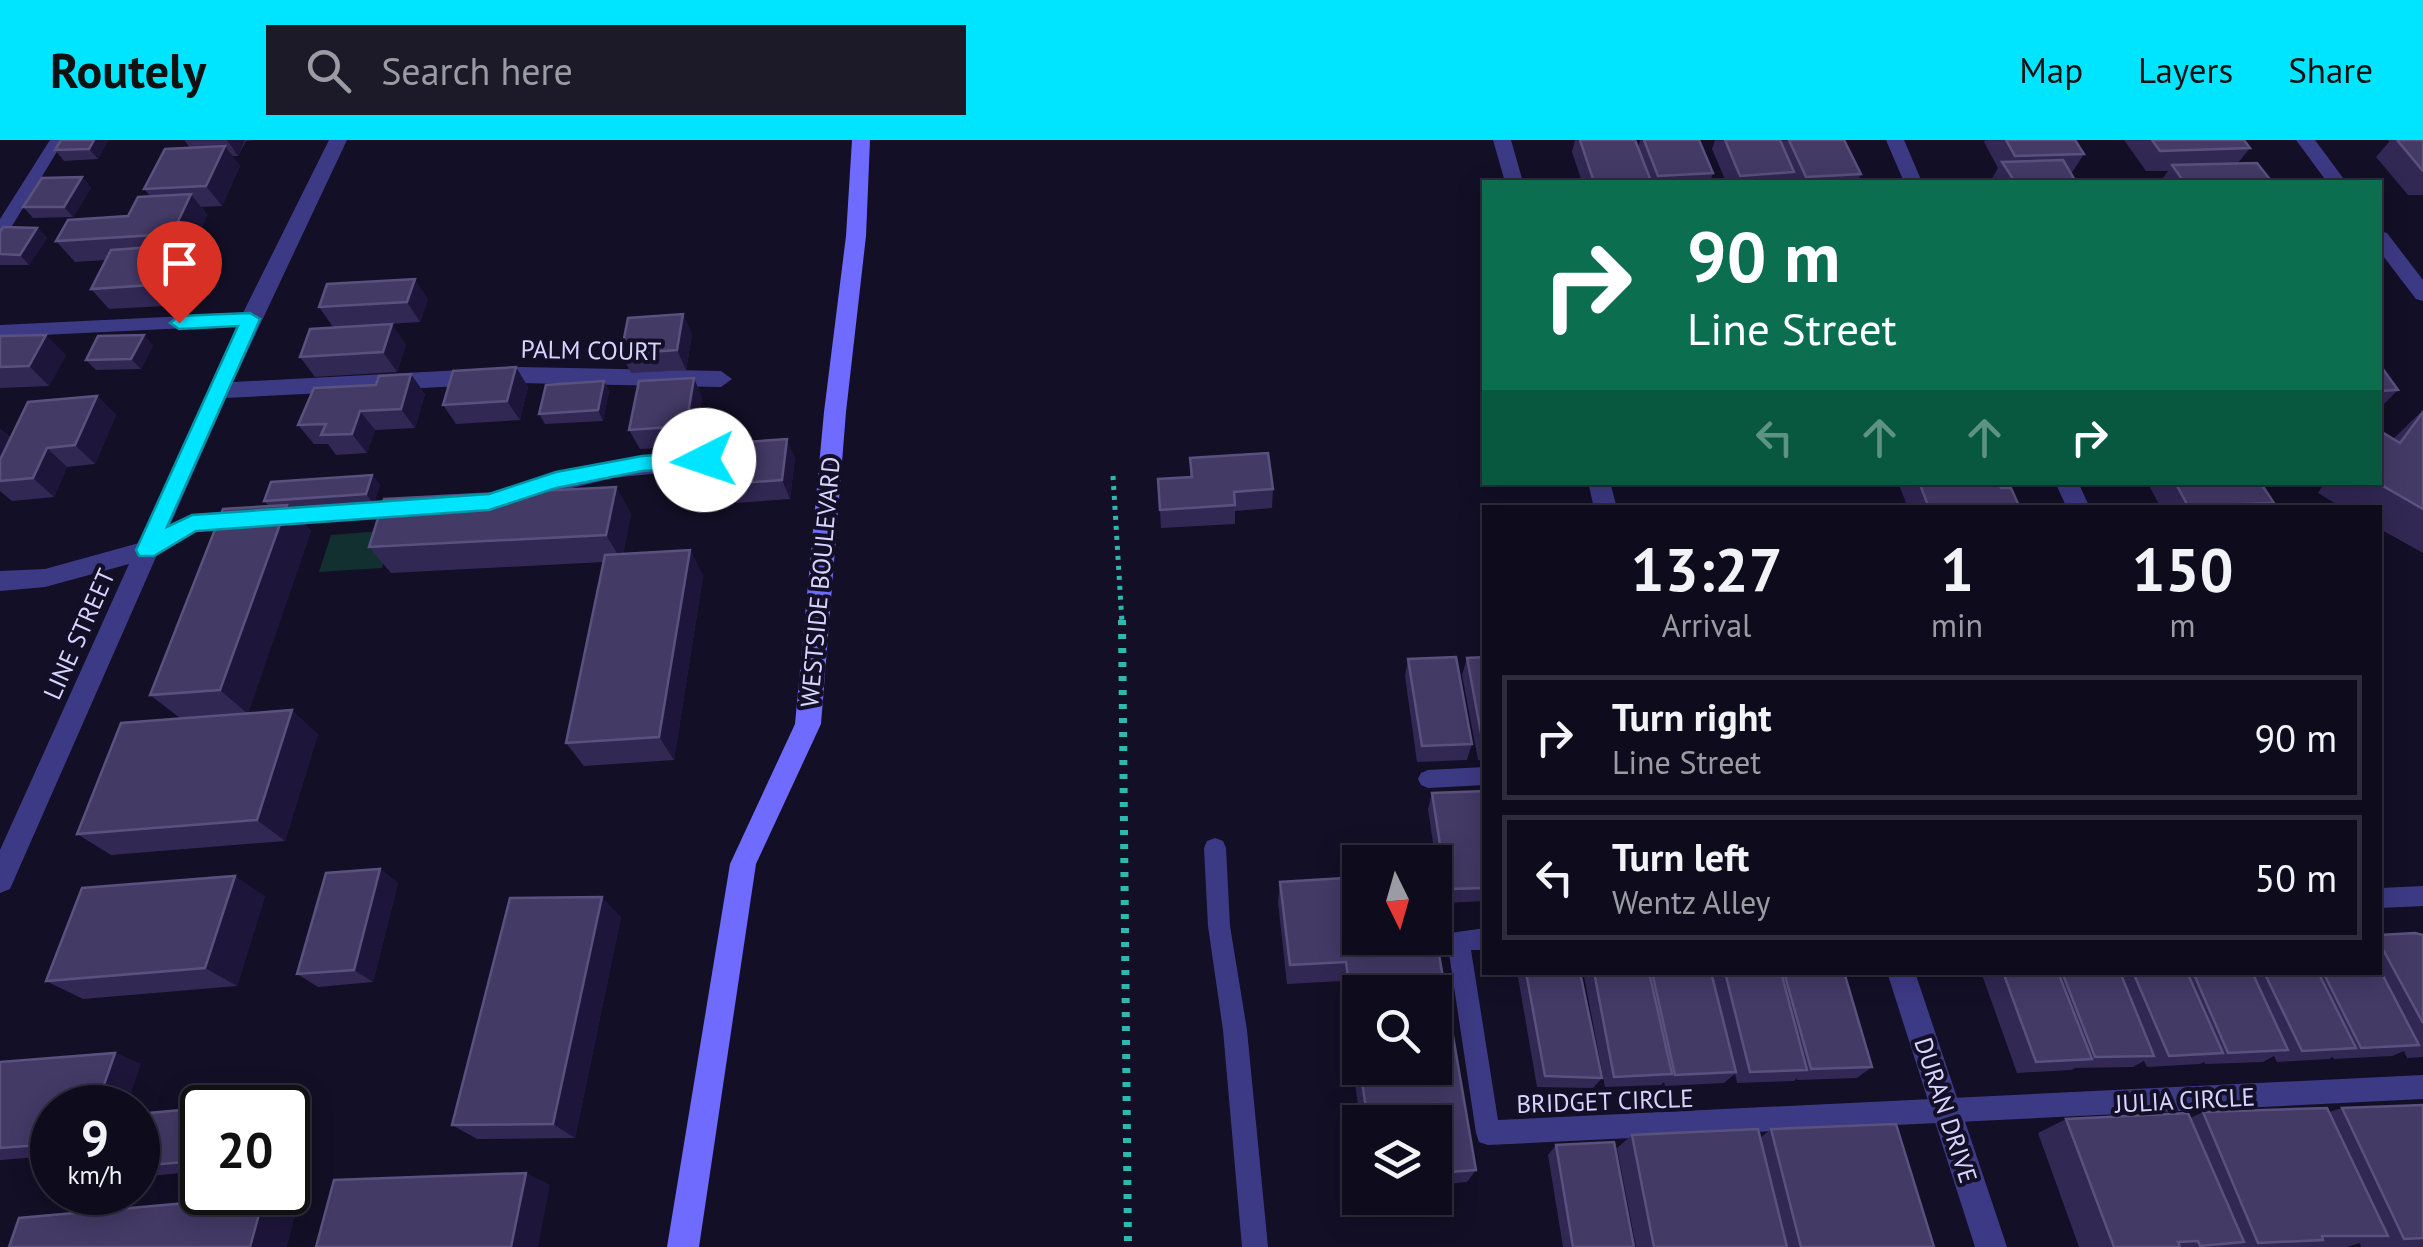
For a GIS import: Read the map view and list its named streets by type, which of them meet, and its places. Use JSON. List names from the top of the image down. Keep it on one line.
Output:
{"streets":{"street":["PALM COURT","WESTSIDE BOULEVARD","LINE STREET","DURAN DRIVE"],"lane":["JULIA CIRCLE","BRIDGET CIRCLE"]},"crossings":[["PALM COURT","LINE STREET"],["JULIA CIRCLE","BRIDGET CIRCLE"],["JULIA CIRCLE","DURAN DRIVE"],["BRIDGET CIRCLE","DURAN DRIVE"]],"north":"bottom","page":{"header":"Routely","search":"Search here","nav":["Map","Layers","Share"],"turn":["90 m","Line Street"],"eta":["13:27","Arrival","1","min","150","m"],"list":[{"name":"Turn right","note":"Line Street","value":"90 m"},{"name":"Turn left","note":"Wentz Alley","value":"50 m"}],"speed":"9 km/h","limit":"20"}}
